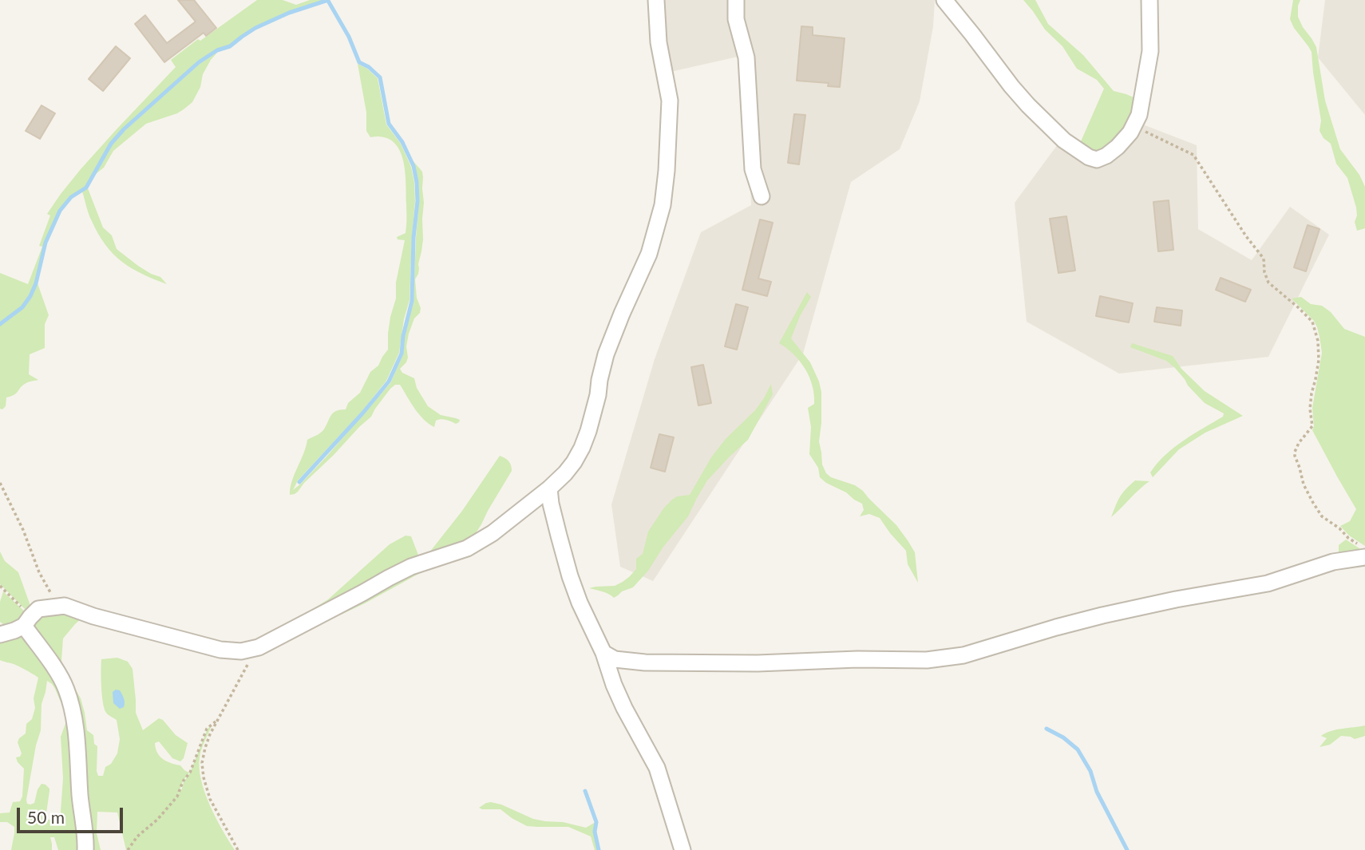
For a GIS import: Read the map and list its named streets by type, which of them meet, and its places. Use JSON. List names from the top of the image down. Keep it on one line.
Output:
{"scale_bar":"50 m"}
